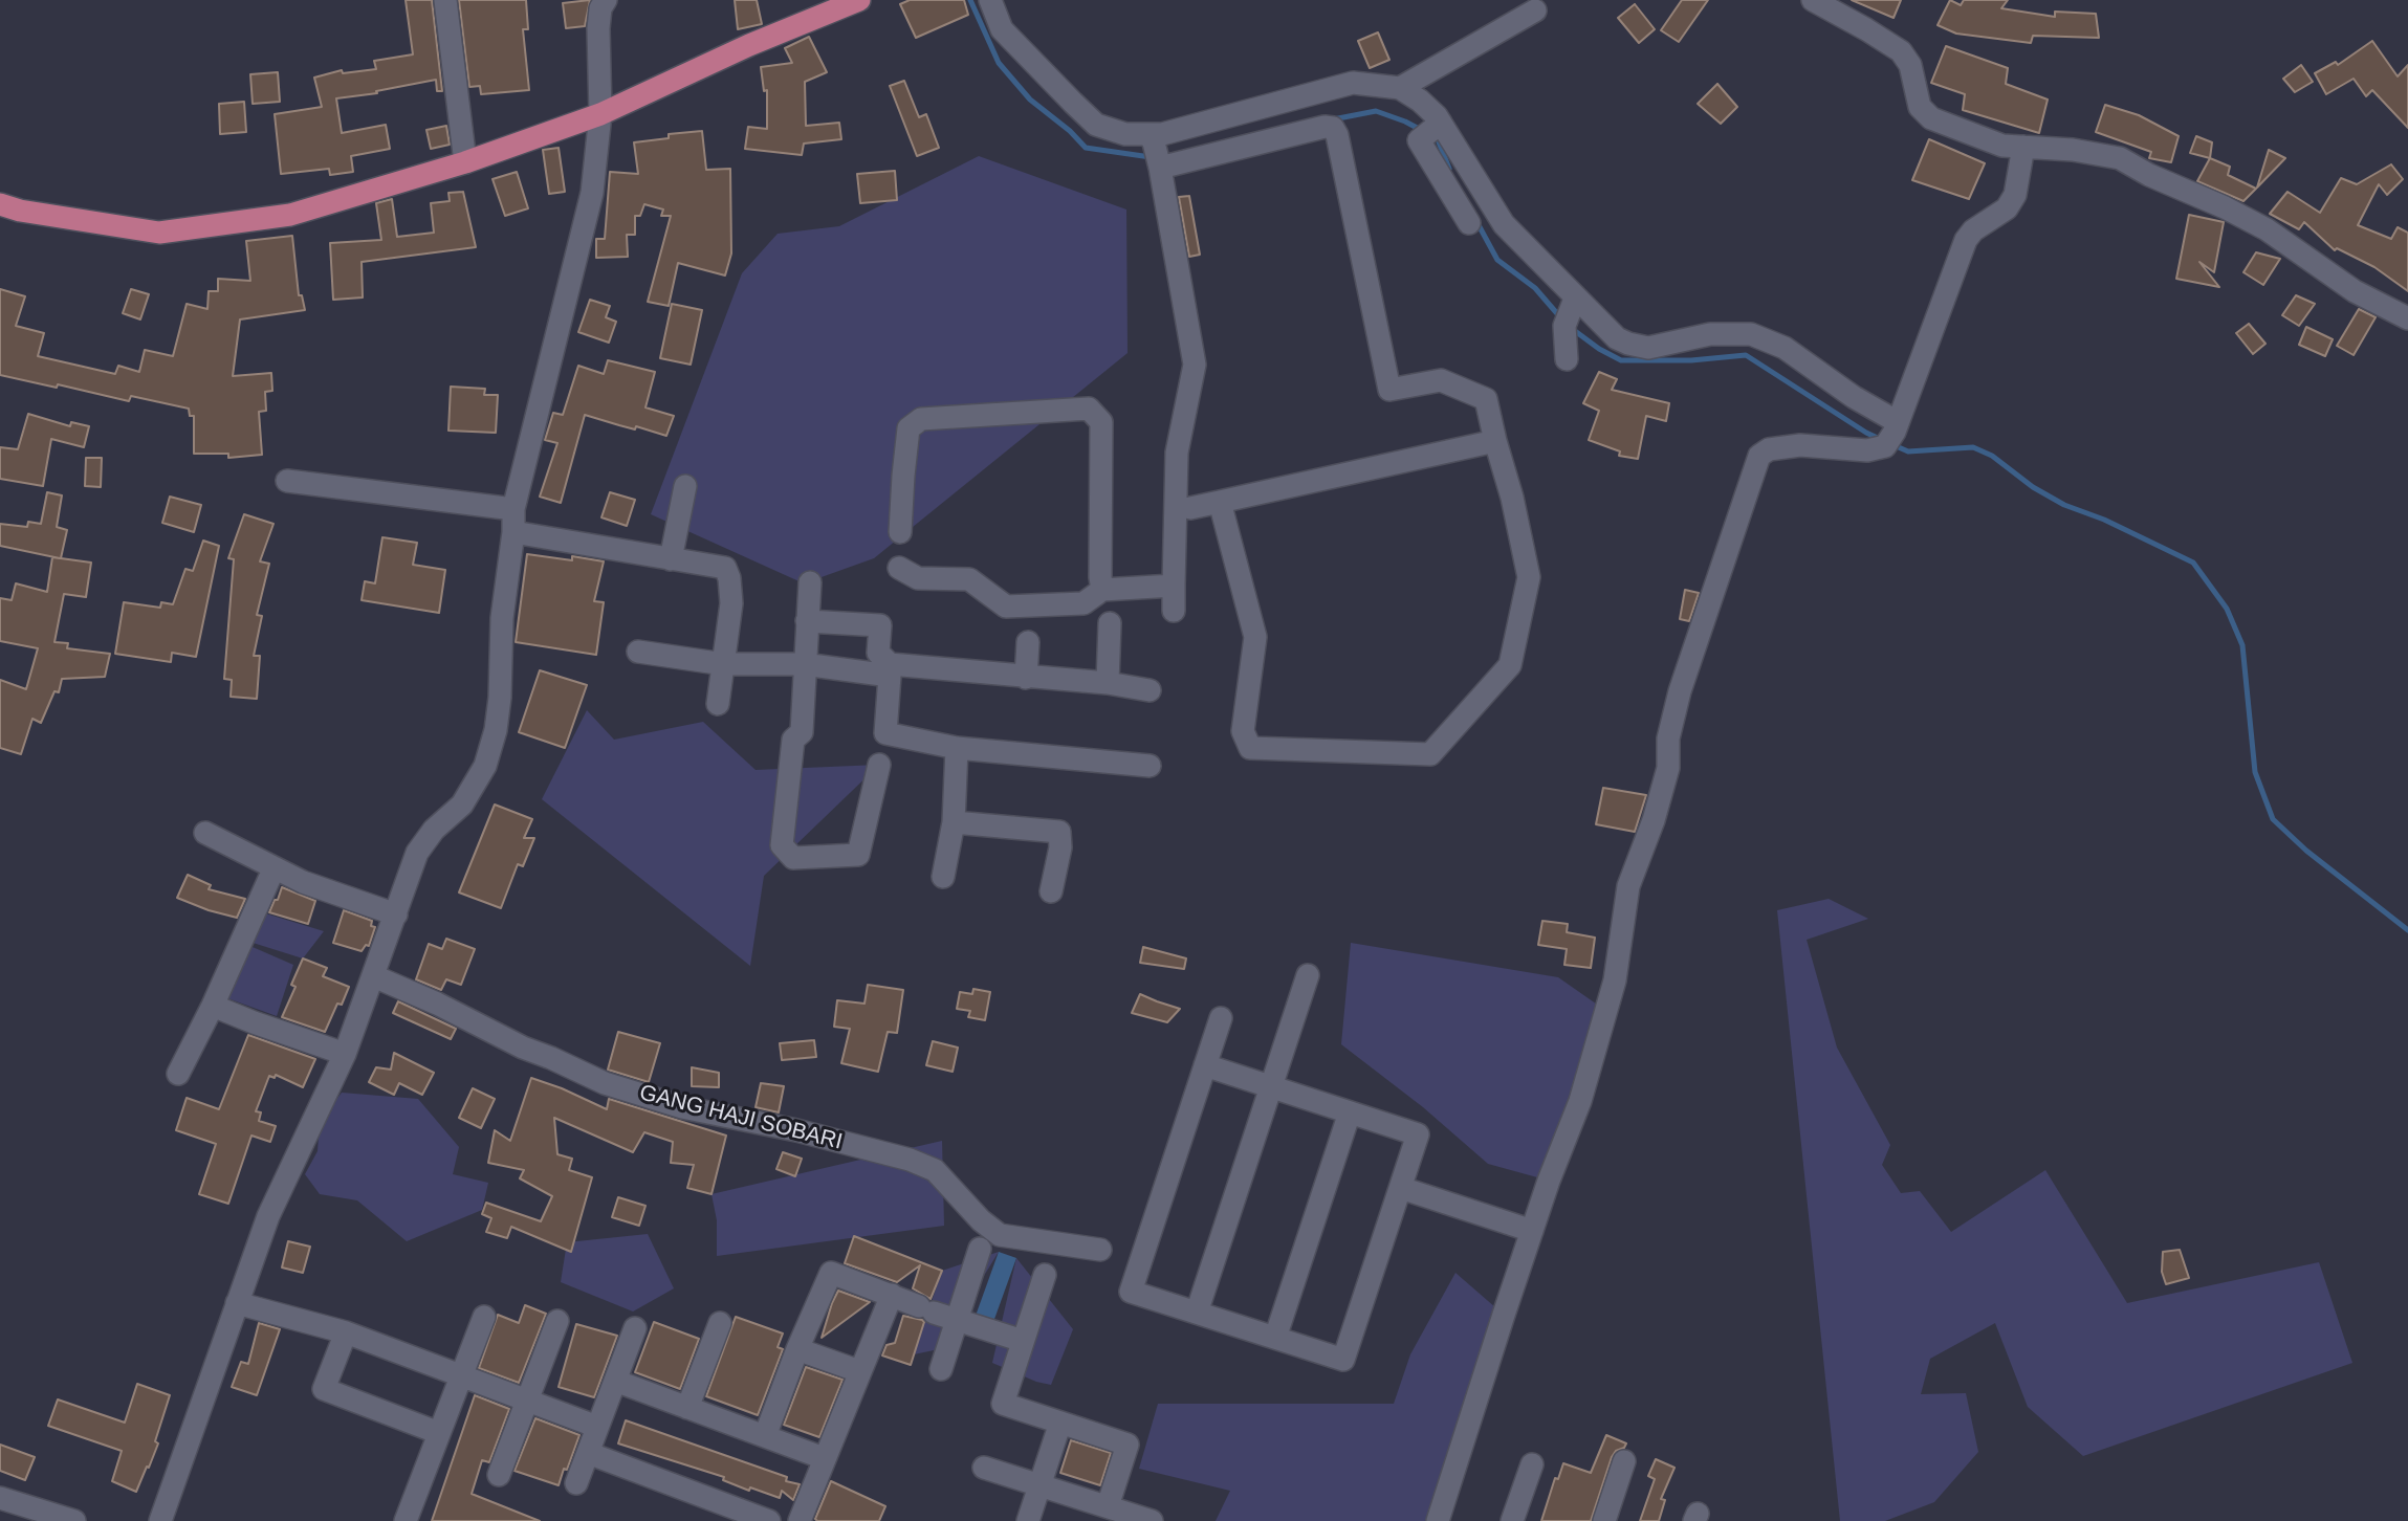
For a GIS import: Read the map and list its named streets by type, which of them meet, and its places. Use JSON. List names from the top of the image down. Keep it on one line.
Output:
{"streets":{"street":["GANG HAJI SOBARI"]}}
